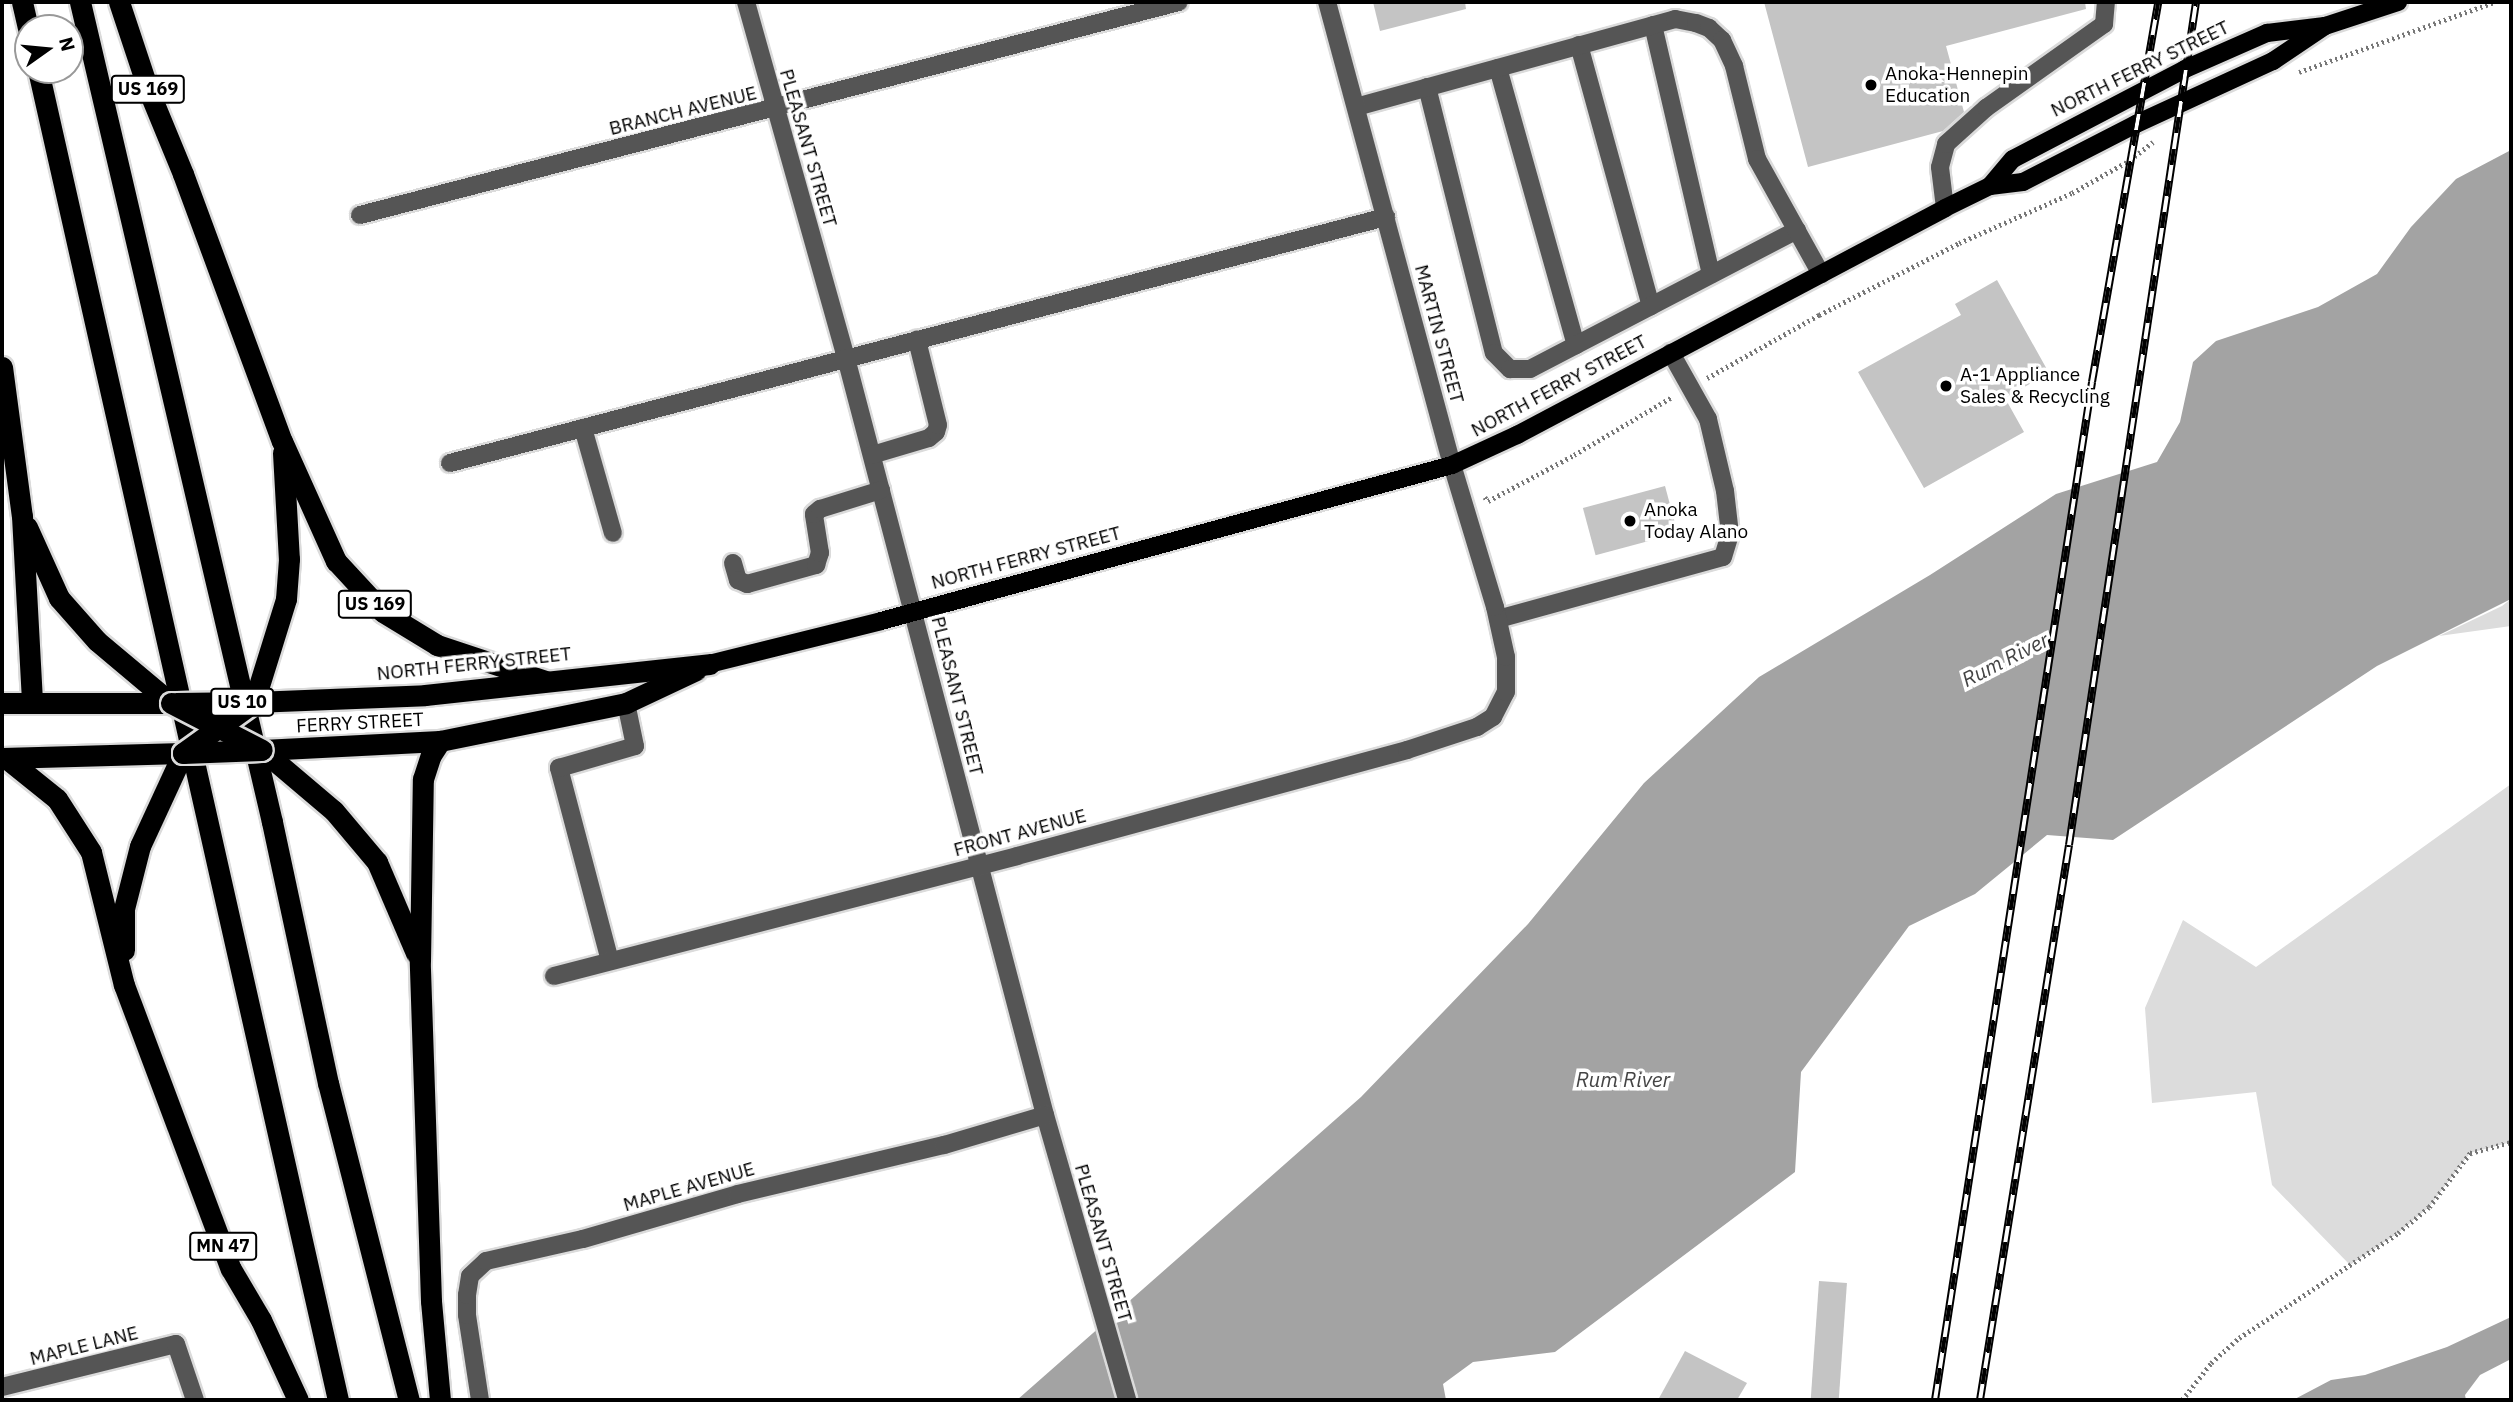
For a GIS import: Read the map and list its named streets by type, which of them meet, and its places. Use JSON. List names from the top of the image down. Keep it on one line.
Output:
{"streets":{"highway":["NORTH FERRY STREET","US 169","US 10","FERRY STREET","MN 47"],"street":["BRANCH AVENUE","PLEASANT STREET","MARTIN STREET","FRONT AVENUE","MAPLE AVENUE","MAPLE LANE"]},"crossings":[["NORTH FERRY STREET","US 169"],["NORTH FERRY STREET","PLEASANT STREET"],["NORTH FERRY STREET","MARTIN STREET"],["NORTH FERRY STREET","FERRY STREET"],["BRANCH AVENUE","PLEASANT STREET"],["PLEASANT STREET","FRONT AVENUE"],["PLEASANT STREET","MAPLE AVENUE"],["MARTIN STREET","FRONT AVENUE"],["FERRY STREET","MN 47"]],"water":["Rum River"],"places":["Anoka-Hennepin Education","A-1 Appliance Sales & Recycling","Anoka Today Alano"],"north":"right"}
